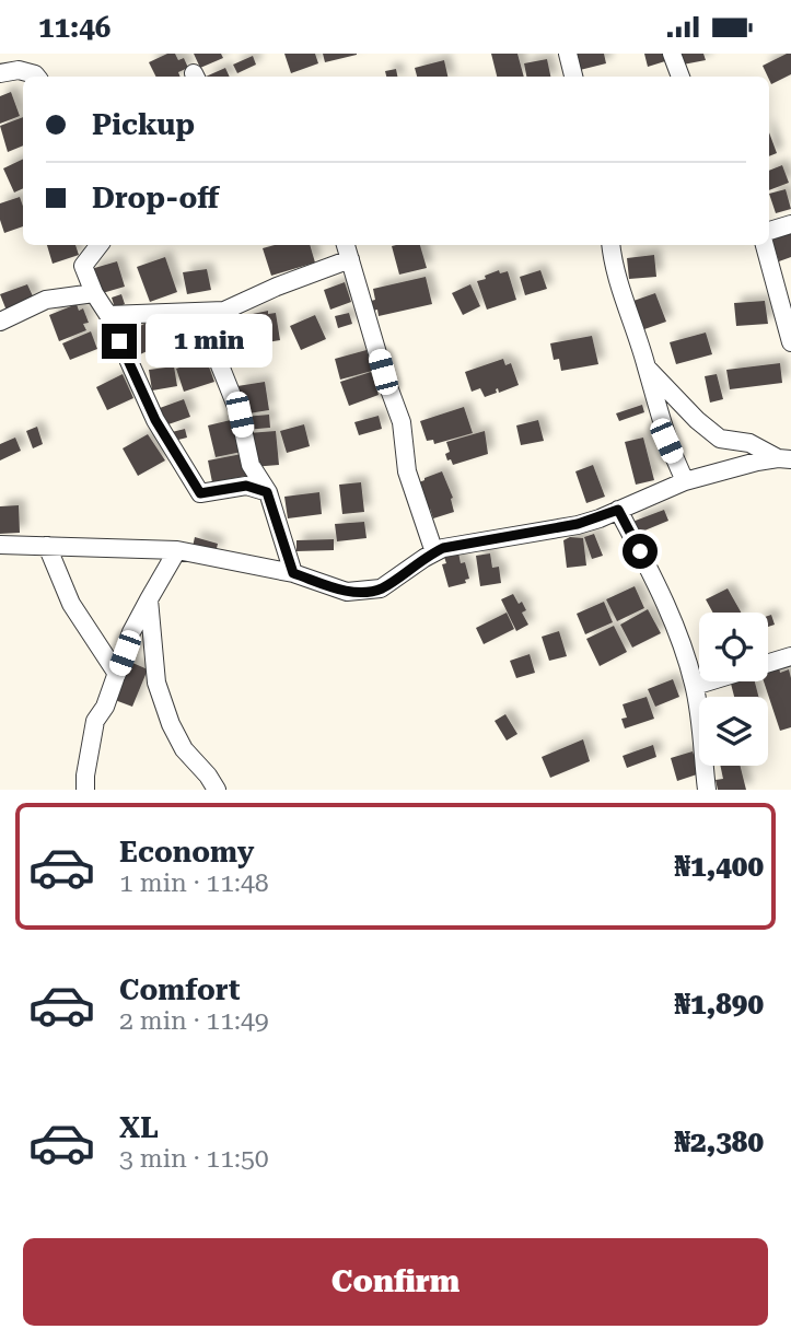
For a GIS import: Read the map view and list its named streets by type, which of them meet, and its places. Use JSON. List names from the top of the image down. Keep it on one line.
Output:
{"page":{"status":"11:46","banner":["Pickup","Drop-off"],"bubble":"1 min","list":[{"name":"Economy","note":"1 min · 11:48","value":"₦1,400"},{"name":"Comfort","note":"2 min · 11:49","value":"₦1,890"},{"name":"XL","note":"3 min · 11:50","value":"₦2,380"}],"buttons":"Confirm"}}
